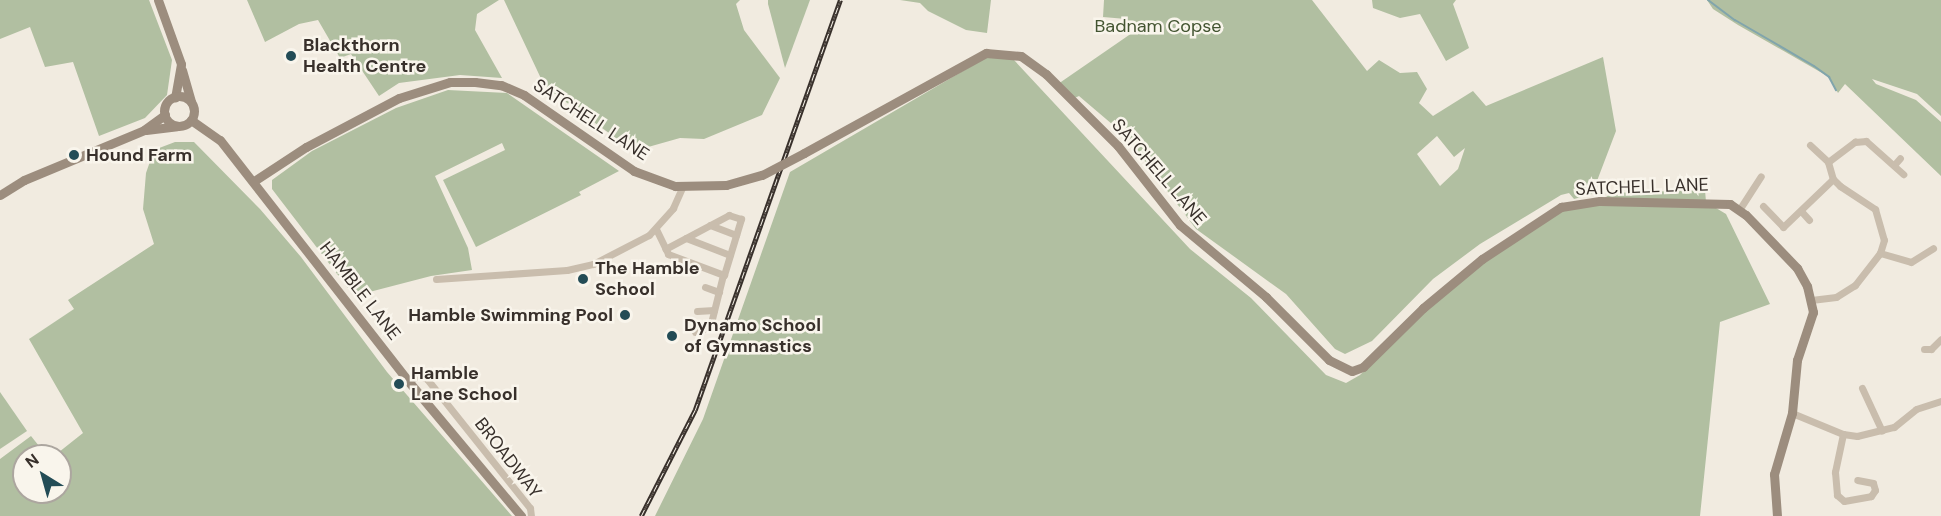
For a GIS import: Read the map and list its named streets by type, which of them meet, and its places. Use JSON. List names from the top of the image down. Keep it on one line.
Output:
{"streets":{"street":["SATCHELL LANE","HAMBLE LANE","BROADWAY"]},"crossings":[["SATCHELL LANE","HAMBLE LANE"],["HAMBLE LANE","BROADWAY"]],"parks":["Badnam Copse"],"places":["Blackthorn Health Centre","Hound Farm","The Hamble School","Hamble Swimming Pool","Dynamo School of Gymnastics","Hamble Lane School"],"north":"top left"}
